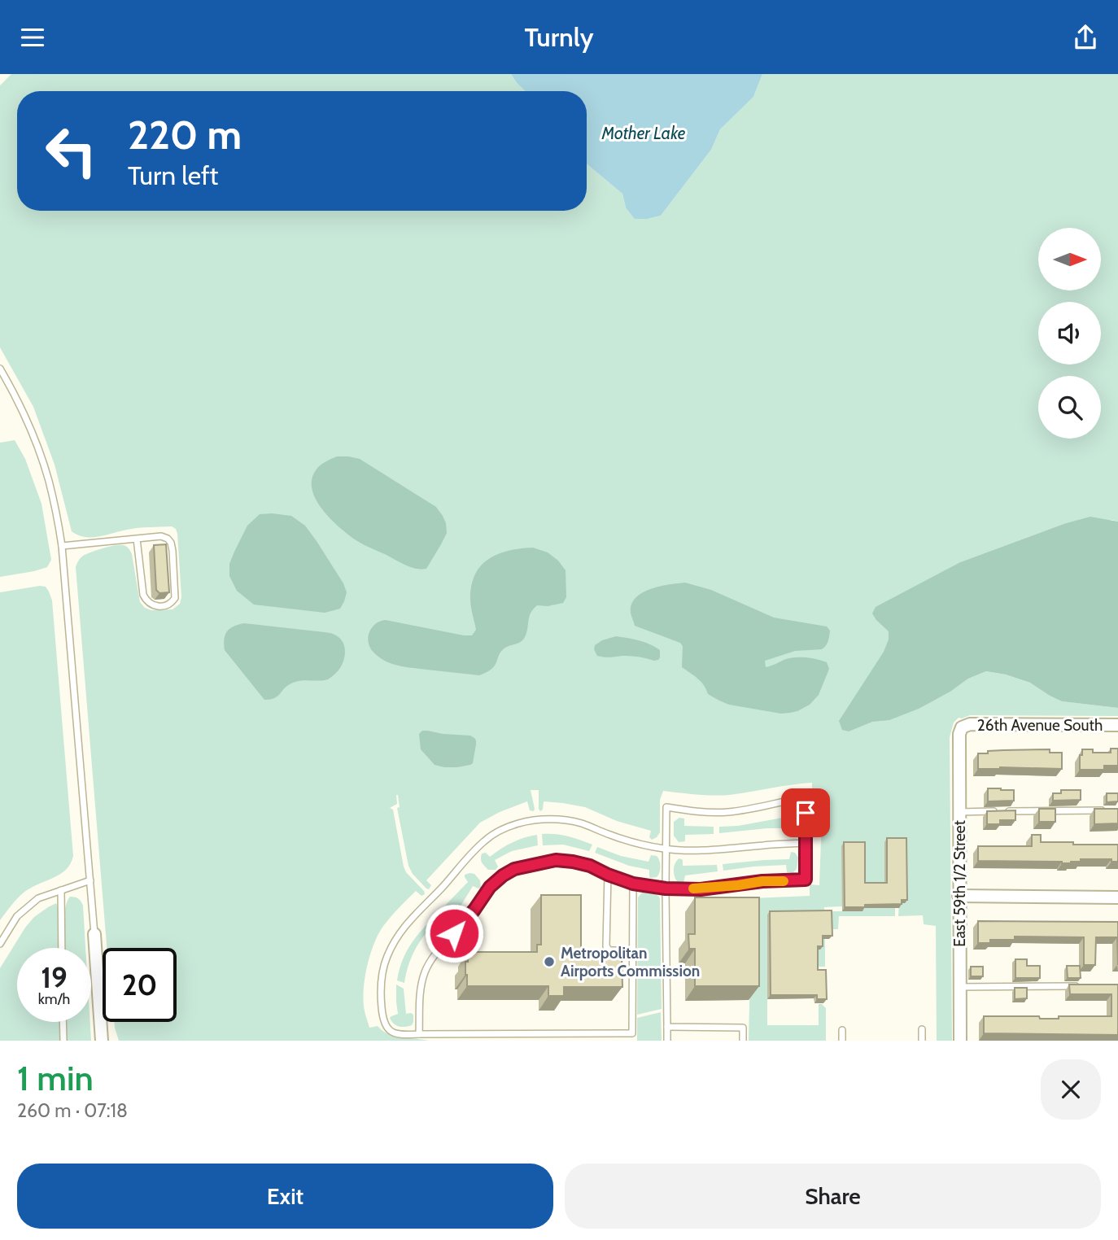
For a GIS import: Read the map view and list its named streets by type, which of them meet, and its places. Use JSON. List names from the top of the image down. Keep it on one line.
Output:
{"streets":{"street":["26th Avenue South","East 59th 1/2 Street"]},"crossings":[["26th Avenue South","East 59th 1/2 Street"]],"water":["Mother Lake"],"places":["Metropolitan Airports Commission"],"north":"right","page":{"header":"Turnly","turn":["220 m","Turn left"],"speed":"19 km/h","limit":"20","heading":["1 min","260 m · 07:18"],"buttons":["Exit","Share"]}}
